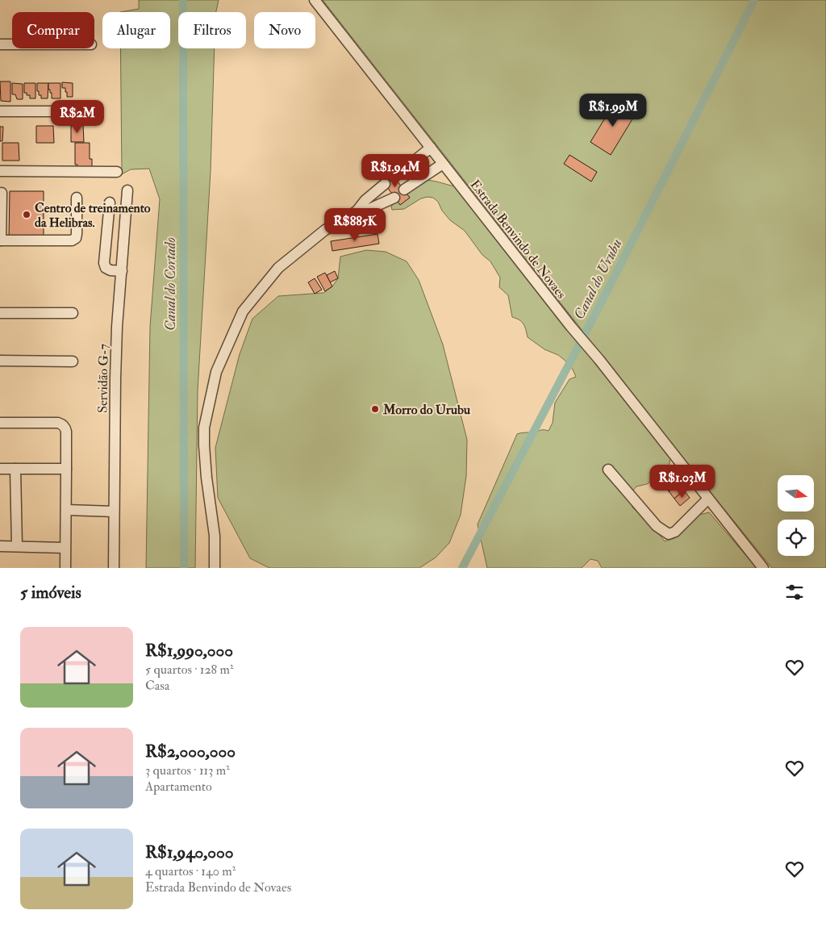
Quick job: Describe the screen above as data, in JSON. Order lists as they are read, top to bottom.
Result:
{
  "streets": {
    "street": ["Estrada Benvindo de Novaes", "Servidão G-7"]
  },
  "water": ["Canal do Urubu", "Canal do Cortado"],
  "places": ["Centro de treinamento da Helibras.", "Morro do Urubu"],
  "north": "right",
  "page": {
    "chip": [
      "Comprar",
      "Alugar",
      "Filtros",
      "Novo"
    ],
    "price": [
      "R$1.99M",
      "R$2M",
      "R$1.94M",
      "R$885K",
      "R$1.03M"
    ],
    "heading": "5 imóveis",
    "list": [
      {
        "name": "R$1,990,000",
        "note": "5 quartos · 128 m² · Casa"
      },
      {
        "name": "R$2,000,000",
        "note": "3 quartos · 113 m² · Apartamento"
      },
      {
        "name": "R$1,940,000",
        "note": "4 quartos · 140 m² · Estrada Benvindo de Novaes"
      }
    ]
  }
}
